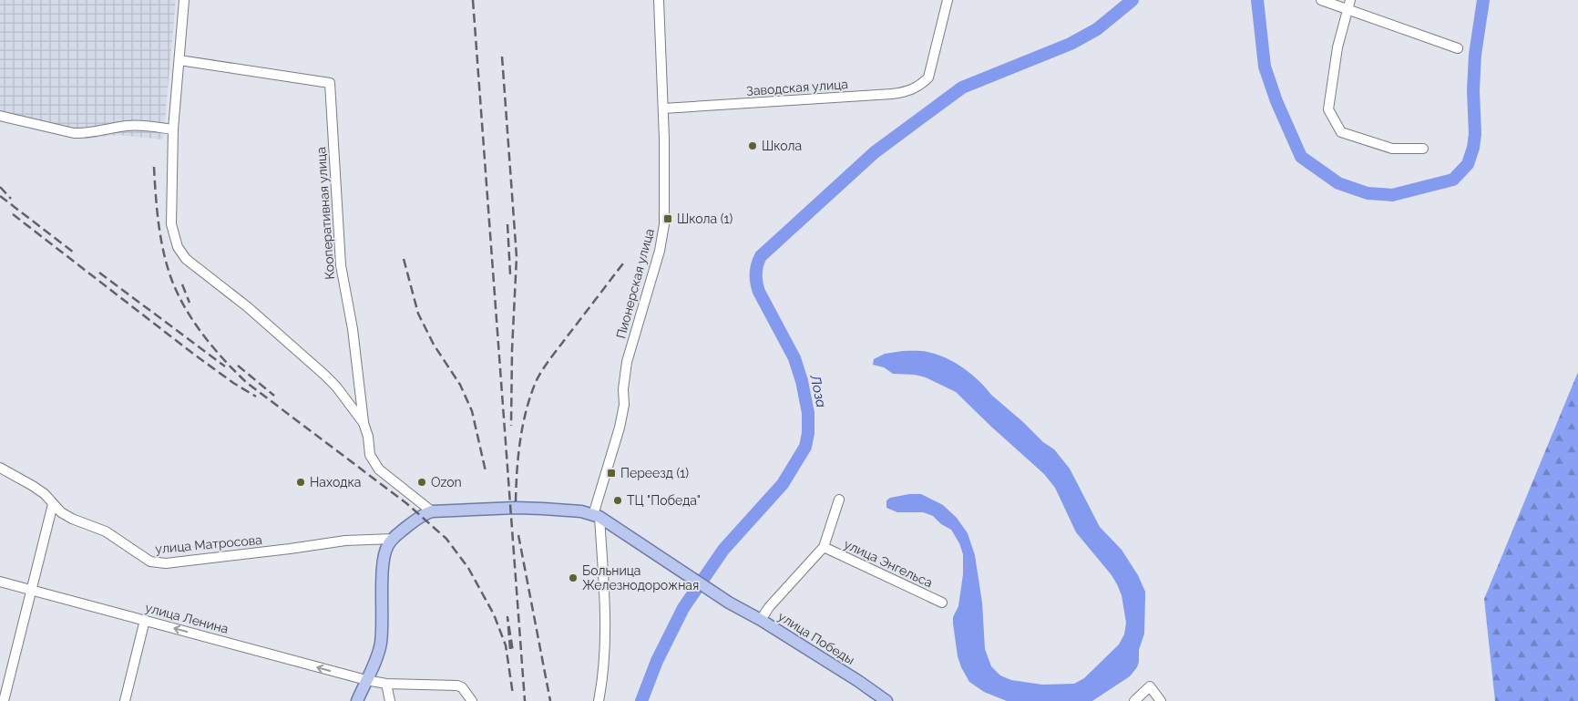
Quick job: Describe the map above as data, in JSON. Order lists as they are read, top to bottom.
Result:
{
  "streets": {
    "main road": ["улица Победы"],
    "street": [
      "Заводская улица",
      "Кооперативная улица",
      "Пионерская улица",
      "улица Матросова",
      "улица Энгельса",
      "улица Ленина"
    ]
  },
  "crossings": [
    ["Заводская улица", "Пионерская улица"],
    ["Пионерская улица", "улица Победы"]
  ],
  "one_way": ["улица Ленина"],
  "water": ["Лоза"],
  "places": {
    "other": [
      "Школа",
      "Находка",
      "Ozon",
      "ТЦ \"Победа\"",
      "Больница Железнодорожная"
    ],
    "transit": ["Школа (1)", "Переезд (1)"]
  }
}
